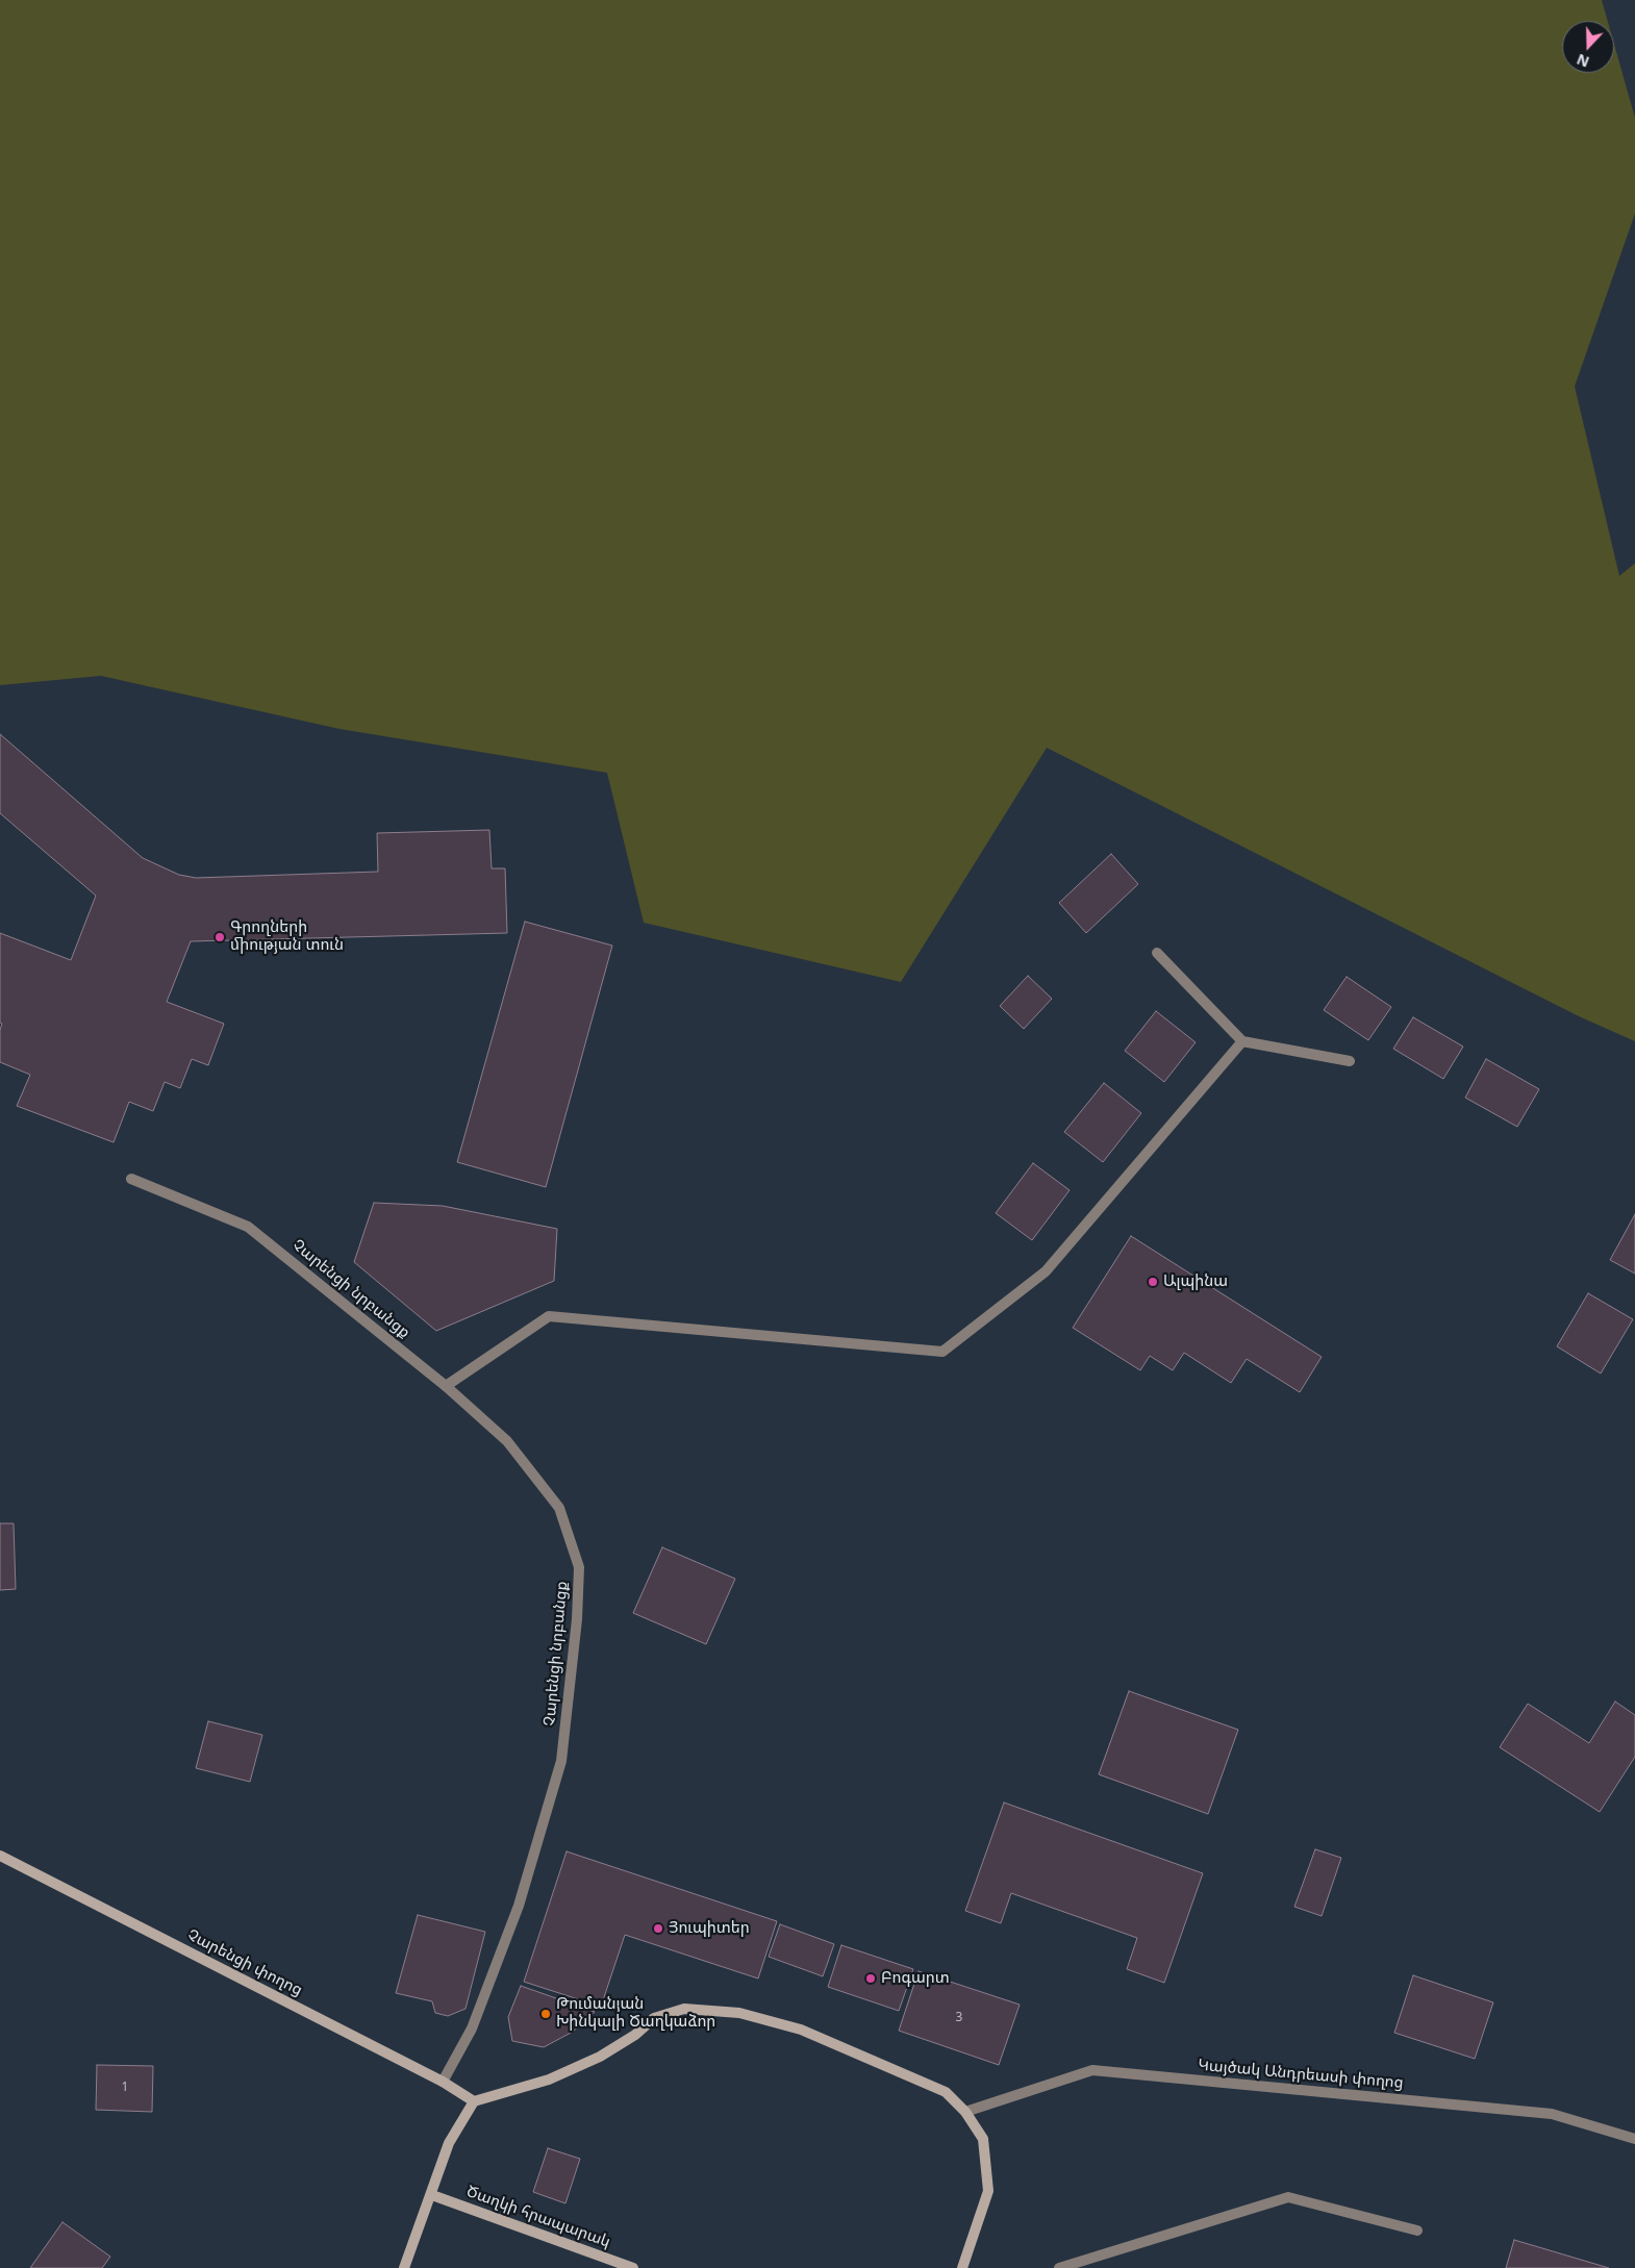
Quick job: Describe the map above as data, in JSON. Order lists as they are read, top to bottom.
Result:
{
  "streets": {
    "main road": ["Չարենցի փողոց", "Ծաղկի հրապարակ"],
    "street": ["Չարենցի նրբանցք", "Կայծակ Անդրեասի փողոց"]
  },
  "crossings": [
    ["Չարենցի նրբանցք", "Չարենցի փողոց"]
  ],
  "places": [
    "Գրողների միության տուն",
    "Ալպինա",
    "Յուպիտեր",
    "Բոգարտ",
    "Թումանյան Խինկալի Ծաղկաձոր"
  ],
  "house_numbers": ["3", "1"],
  "north": "bottom"
}
